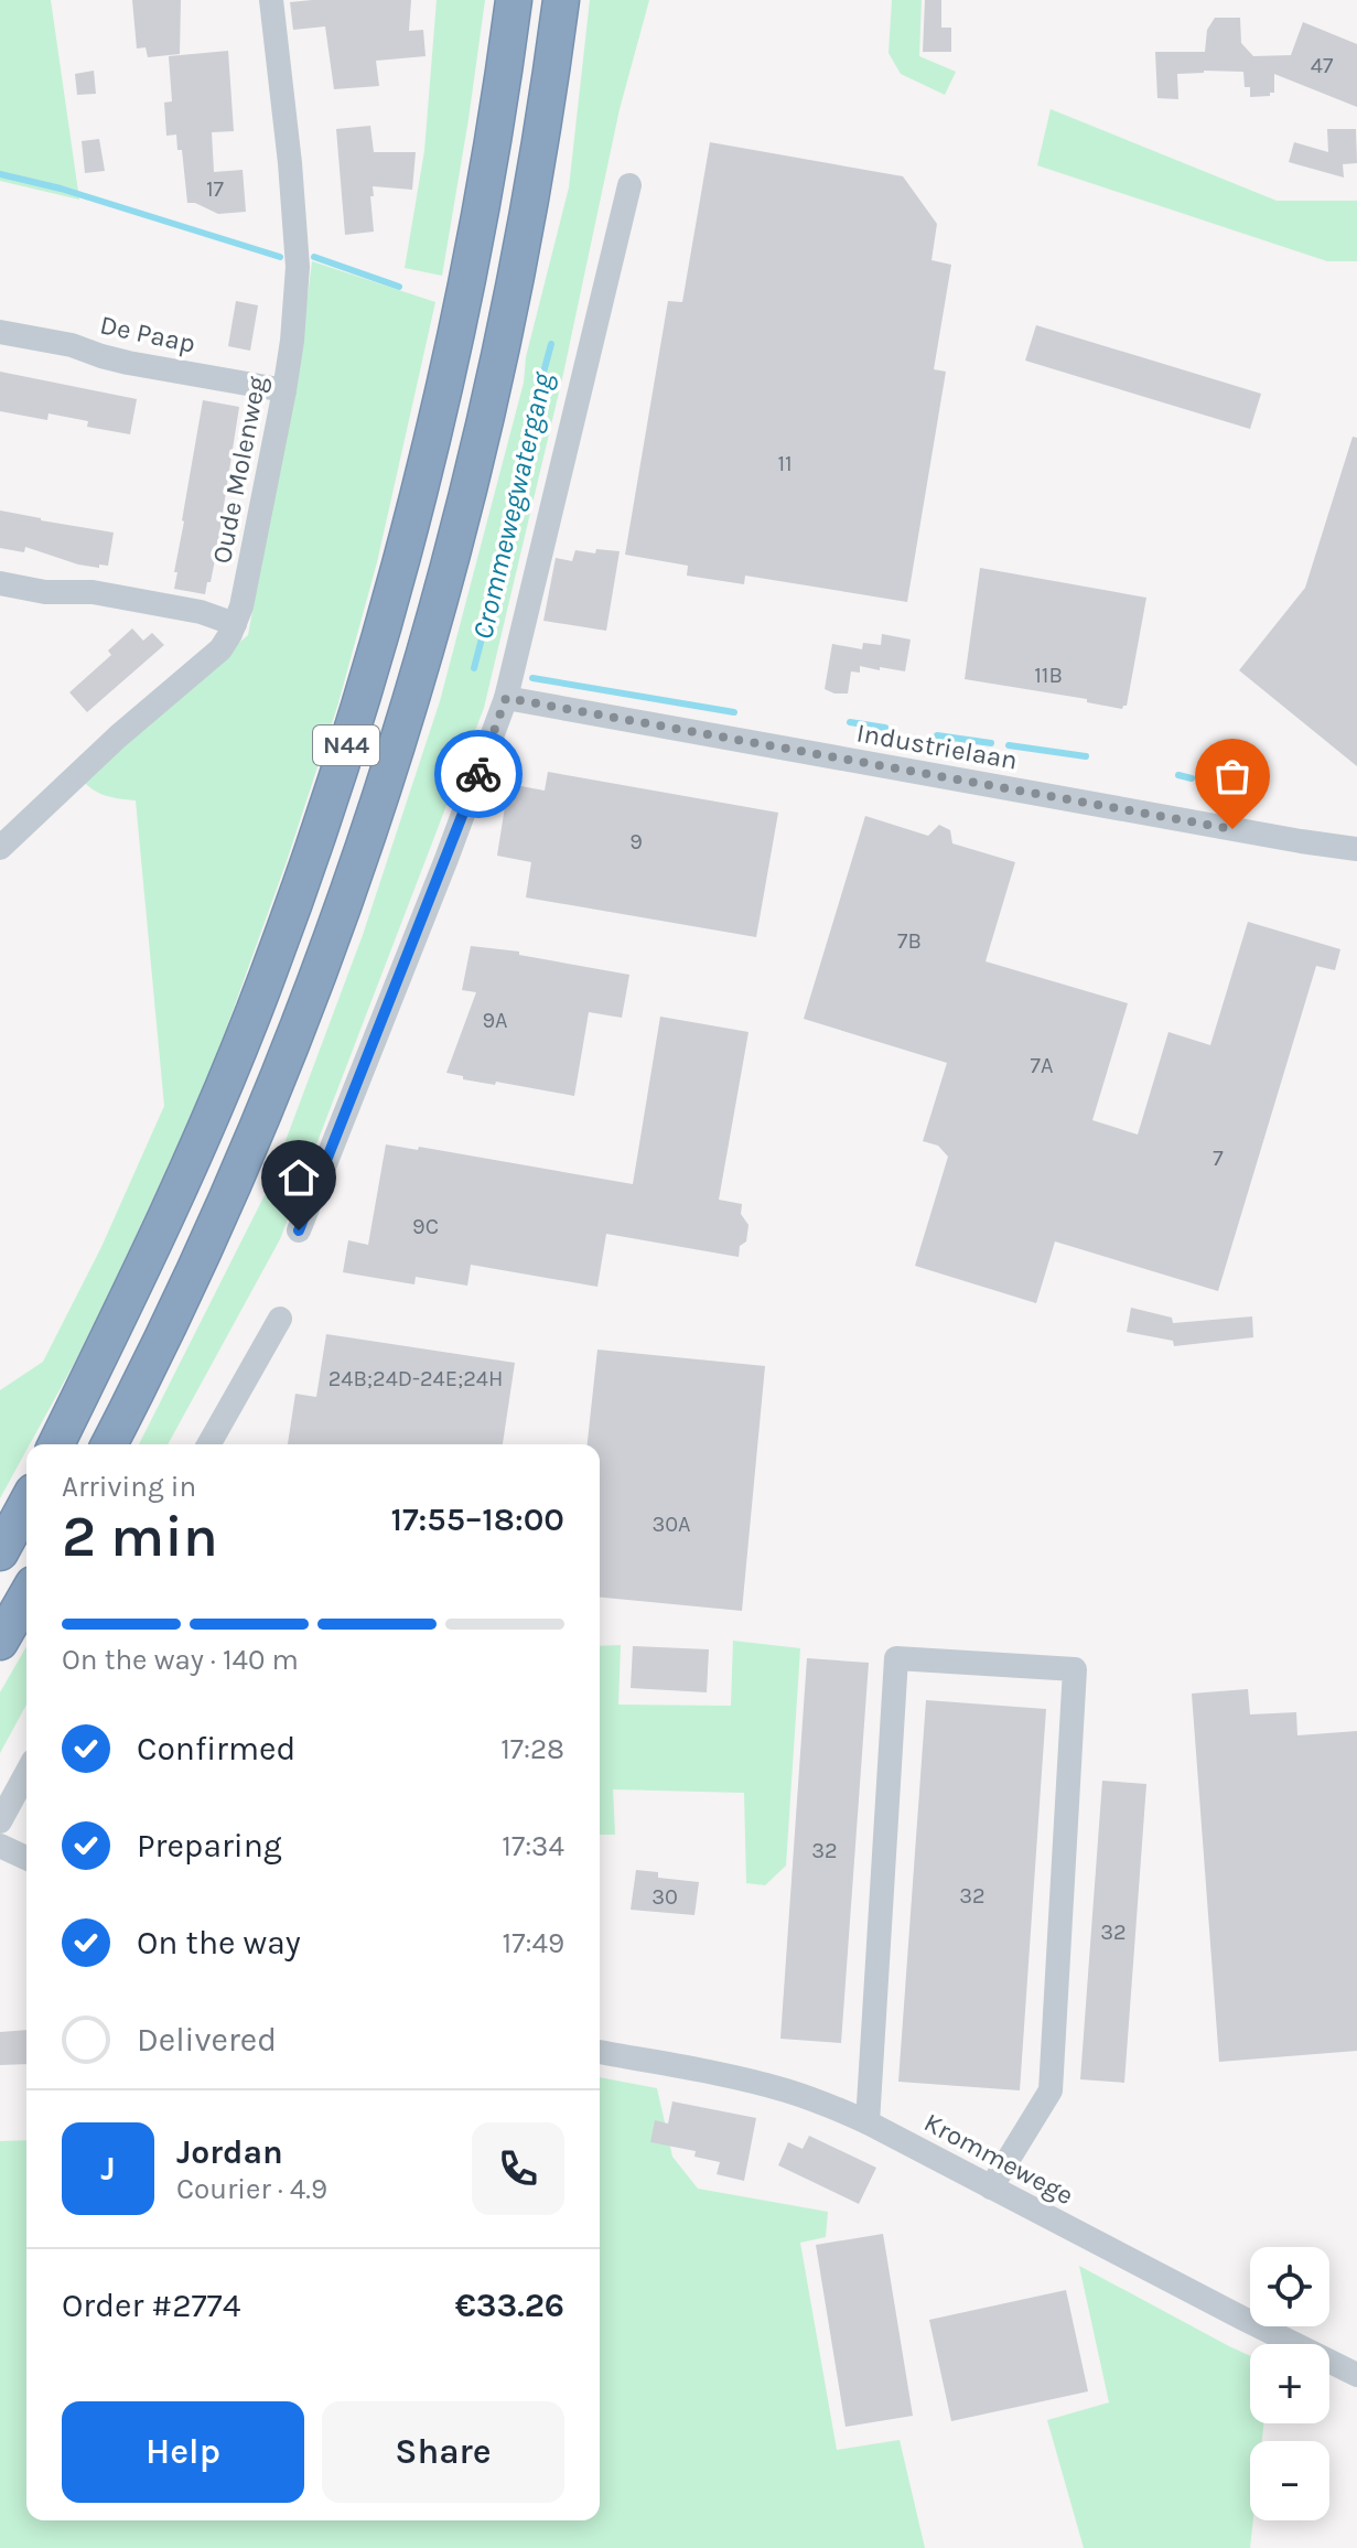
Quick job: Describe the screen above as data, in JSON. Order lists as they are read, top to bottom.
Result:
{
  "streets": {
    "highway": ["N44"],
    "street": [
      "De Paap",
      "Oude Molenweg",
      "Industrielaan",
      "Krommewege"
    ]
  },
  "crossings": [
    ["De Paap", "Oude Molenweg"]
  ],
  "water": ["Crommewegwatergang"],
  "house_numbers": [
    "47",
    "17",
    "11",
    "11B",
    "9",
    "7B",
    "9A",
    "7A",
    "7",
    "9C",
    "24B;24D-24E;24H",
    "30A",
    "32",
    "32",
    "30",
    "32"
  ],
  "page": {
    "heading": ["2 min", "Arriving in", "17:55–18:00"],
    "panel": [
      "Jordan",
      "Courier · 4.9",
      "Order #2774",
      "€33.26"
    ],
    "bar": "On the way · 140 m",
    "list": [
      ["Confirmed", "17:28"],
      ["Preparing", "17:34"],
      ["On the way", "17:49"],
      "Delivered"
    ],
    "round": "J",
    "map_buttons": ["+", "−"],
    "buttons": ["Help", "Share"]
  }
}
